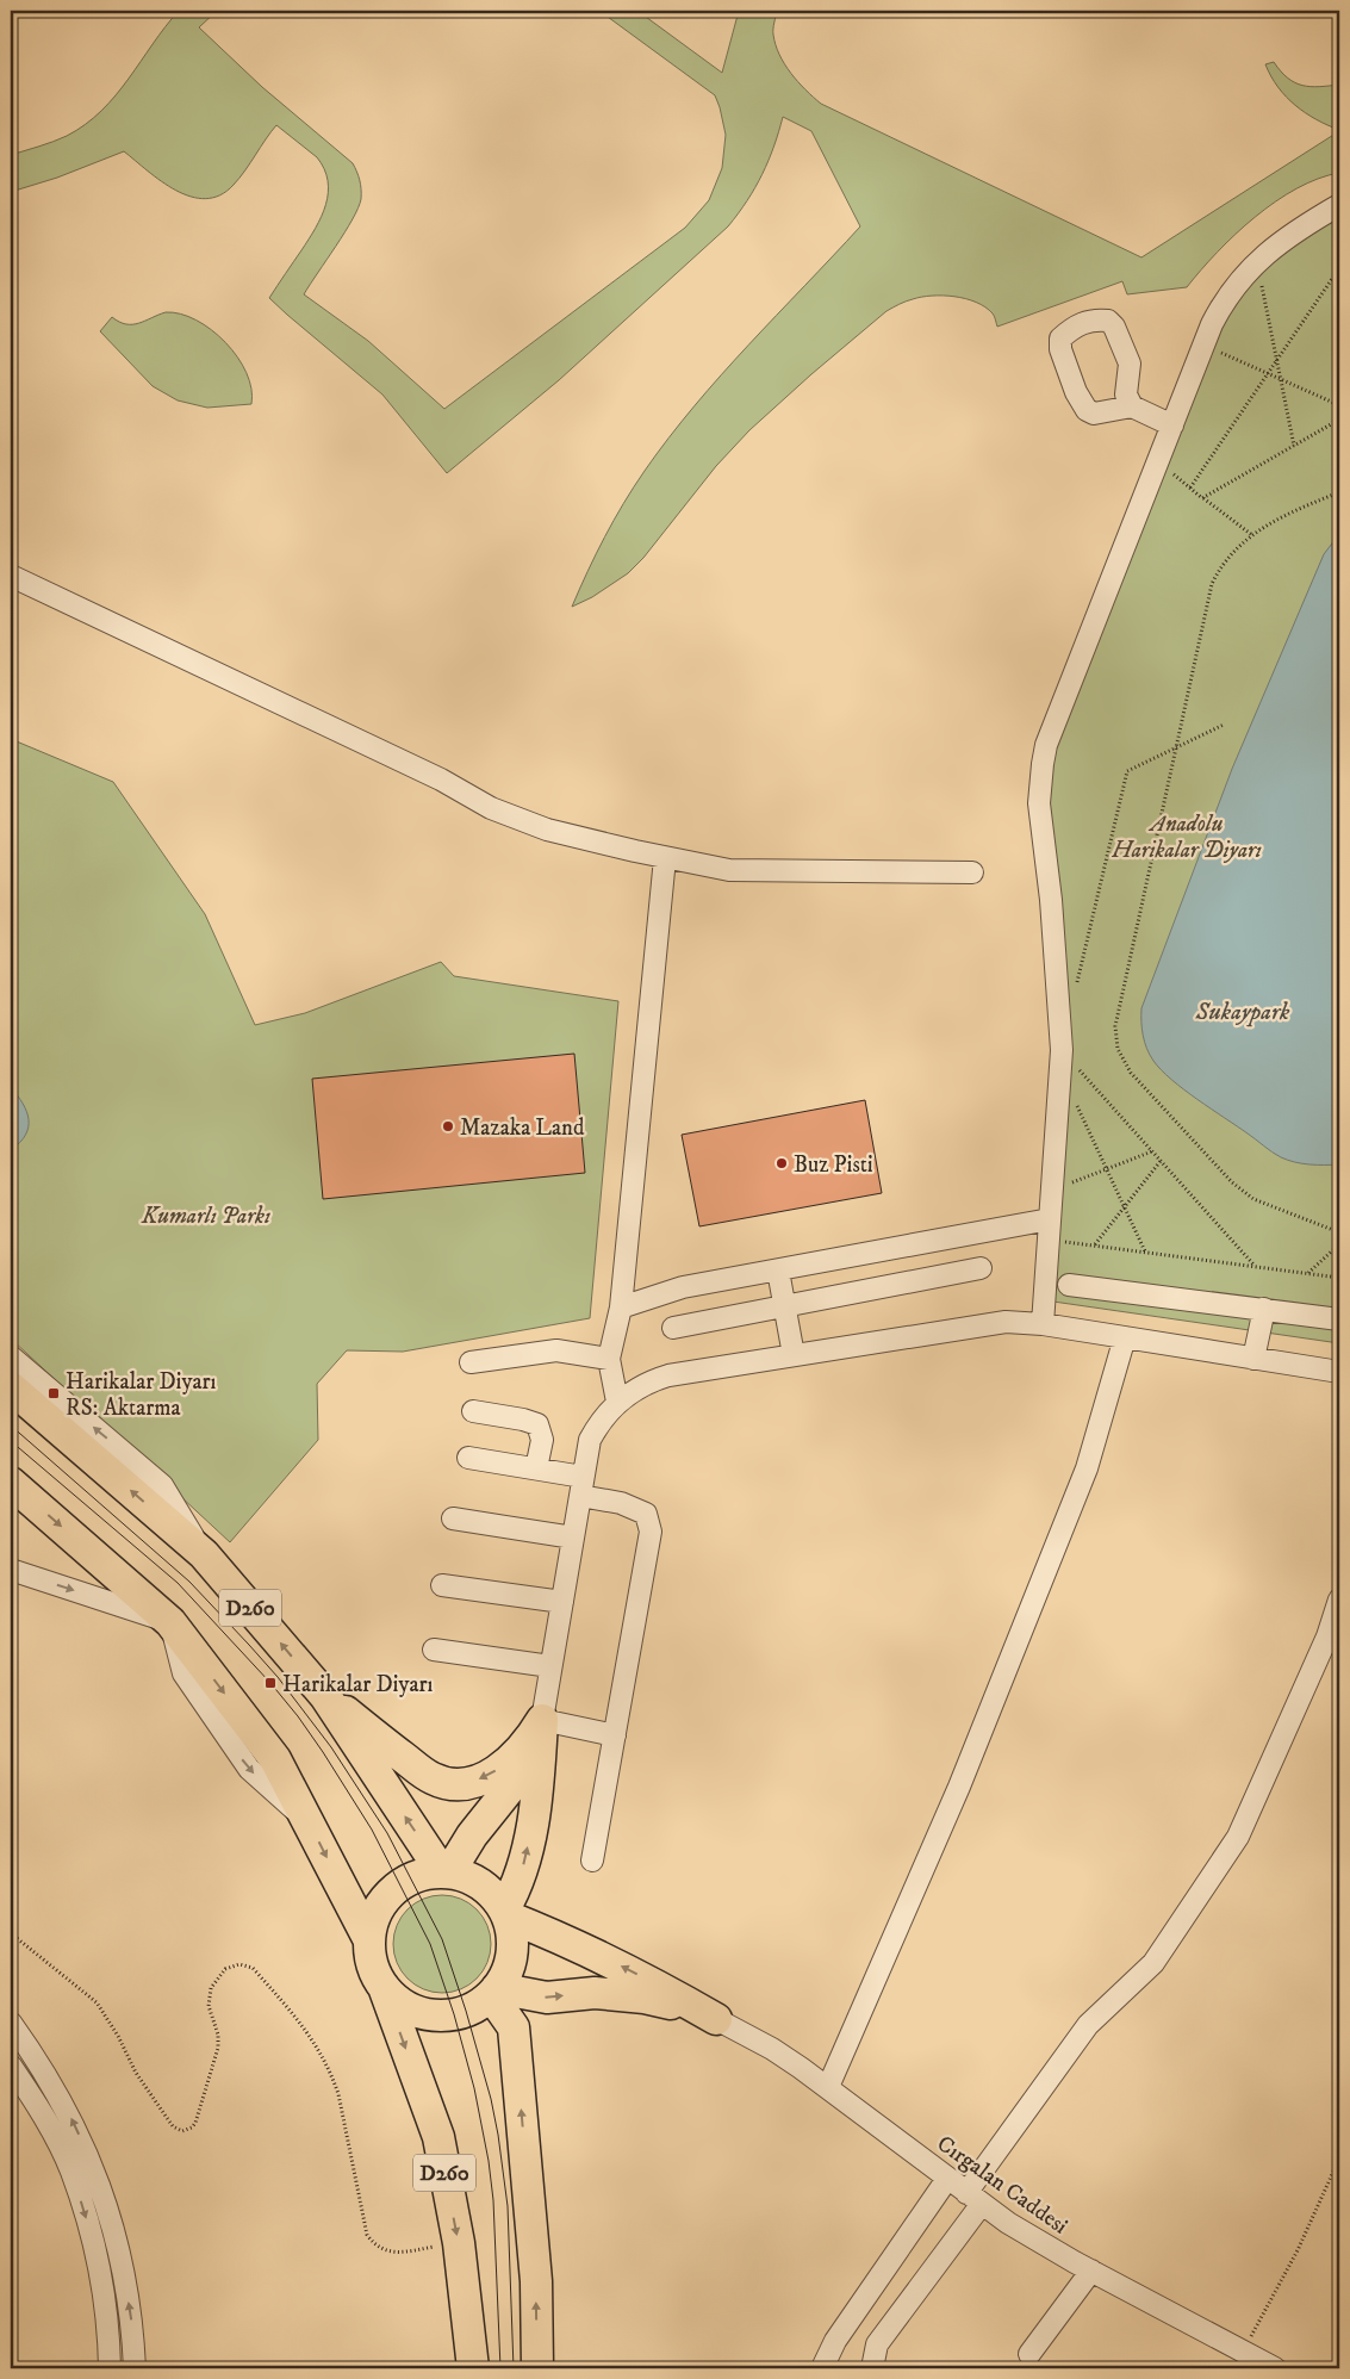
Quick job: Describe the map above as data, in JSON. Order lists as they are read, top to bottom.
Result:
{
  "streets": {
    "highway": ["D260"],
    "street": ["Cırgalan Caddesi"]
  },
  "water": ["Sukaypark"],
  "parks": ["Anadolu Harikalar Diyarı", "Kumarlı Parkı"],
  "places": {
    "other": ["Mazaka Land", "Buz Pisti"],
    "transit": ["Harikalar Diyarı RS: Aktarma", "Harikalar Diyarı"]
  }
}
